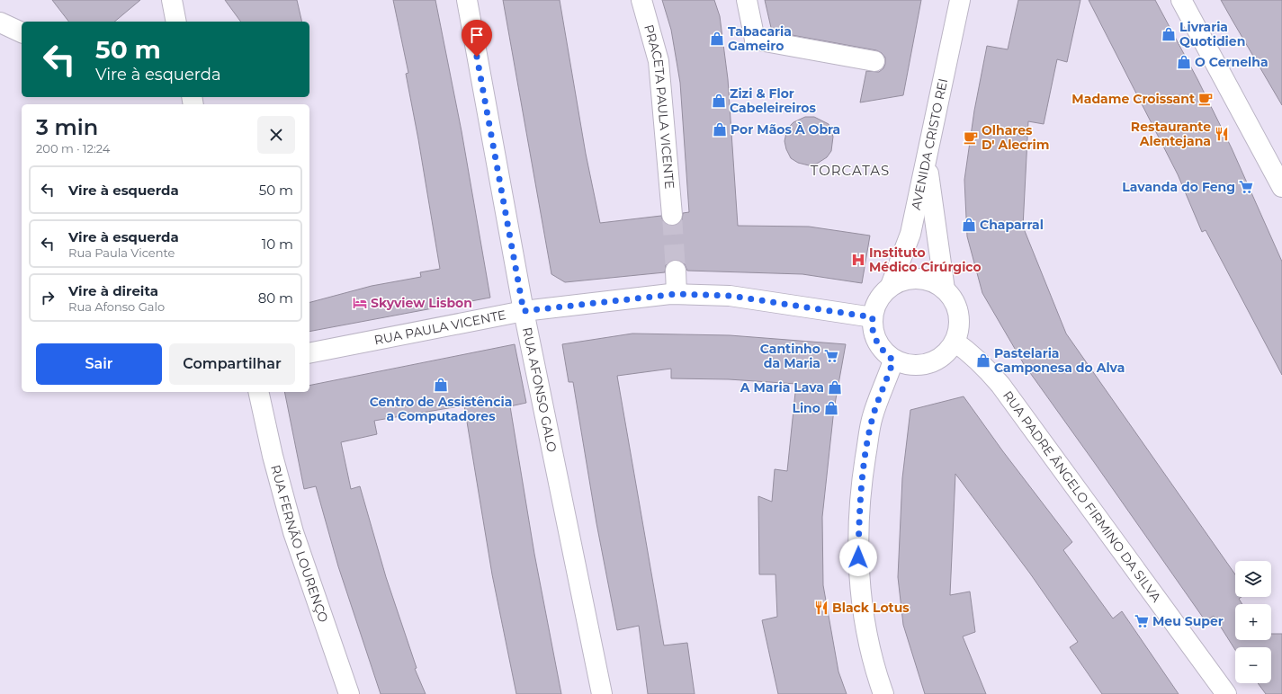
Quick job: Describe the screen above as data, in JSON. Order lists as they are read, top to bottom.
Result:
{
  "streets": {
    "street": [
      "PRACETA PAULA VICENTE",
      "AVENIDA CRISTO REI",
      "RUA PAULA VICENTE",
      "RUA AFONSO GALO",
      "RUA PADRE ÂNGELO FIRMINO DA SILVA",
      "RUA FERNÃO LOURENÇO"
    ]
  },
  "crossings": [
    ["AVENIDA CRISTO REI", "RUA PAULA VICENTE"],
    ["AVENIDA CRISTO REI", "RUA PADRE ÂNGELO FIRMINO DA SILVA"],
    ["RUA PAULA VICENTE", "RUA AFONSO GALO"],
    ["RUA PAULA VICENTE", "RUA PADRE ÂNGELO FIRMINO DA SILVA"]
  ],
  "districts": ["TORCATAS"],
  "places": {
    "shop": [
      "Livraria Quotidien",
      "Tabacaria Gameiro",
      "O Cernelha",
      "Zizi & Flor Cabeleireiros",
      "Por Mãos À Obra",
      "Chaparral",
      "Pastelaria Camponesa do Alva",
      "Centro de Assistência a Computadores",
      "A Maria Lava",
      "Lino"
    ],
    "cafe": ["Madame Croissant", "Olhares D' Alecrim"],
    "restaurant": ["Restaurante Alentejana", "Black Lotus"],
    "supermarket": ["Lavanda do Feng", "Cantinho da Maria", "Meu Super"],
    "hospital": ["Instituto Médico Cirúrgico"],
    "hotel": ["Skyview Lisbon"]
  },
  "page": {
    "turn": ["50 m", "Vire à esquerda"],
    "heading": ["3 min", "200 m · 12:24"],
    "list": [
      {
        "name": "Vire à esquerda",
        "value": "50 m"
      },
      {
        "name": "Vire à esquerda",
        "note": "Rua Paula Vicente",
        "value": "10 m"
      },
      {
        "name": "Vire à direita",
        "note": "Rua Afonso Galo",
        "value": "80 m"
      }
    ],
    "buttons": ["Sair", "Compartilhar"],
    "map_buttons": ["+", "−"]
  }
}
